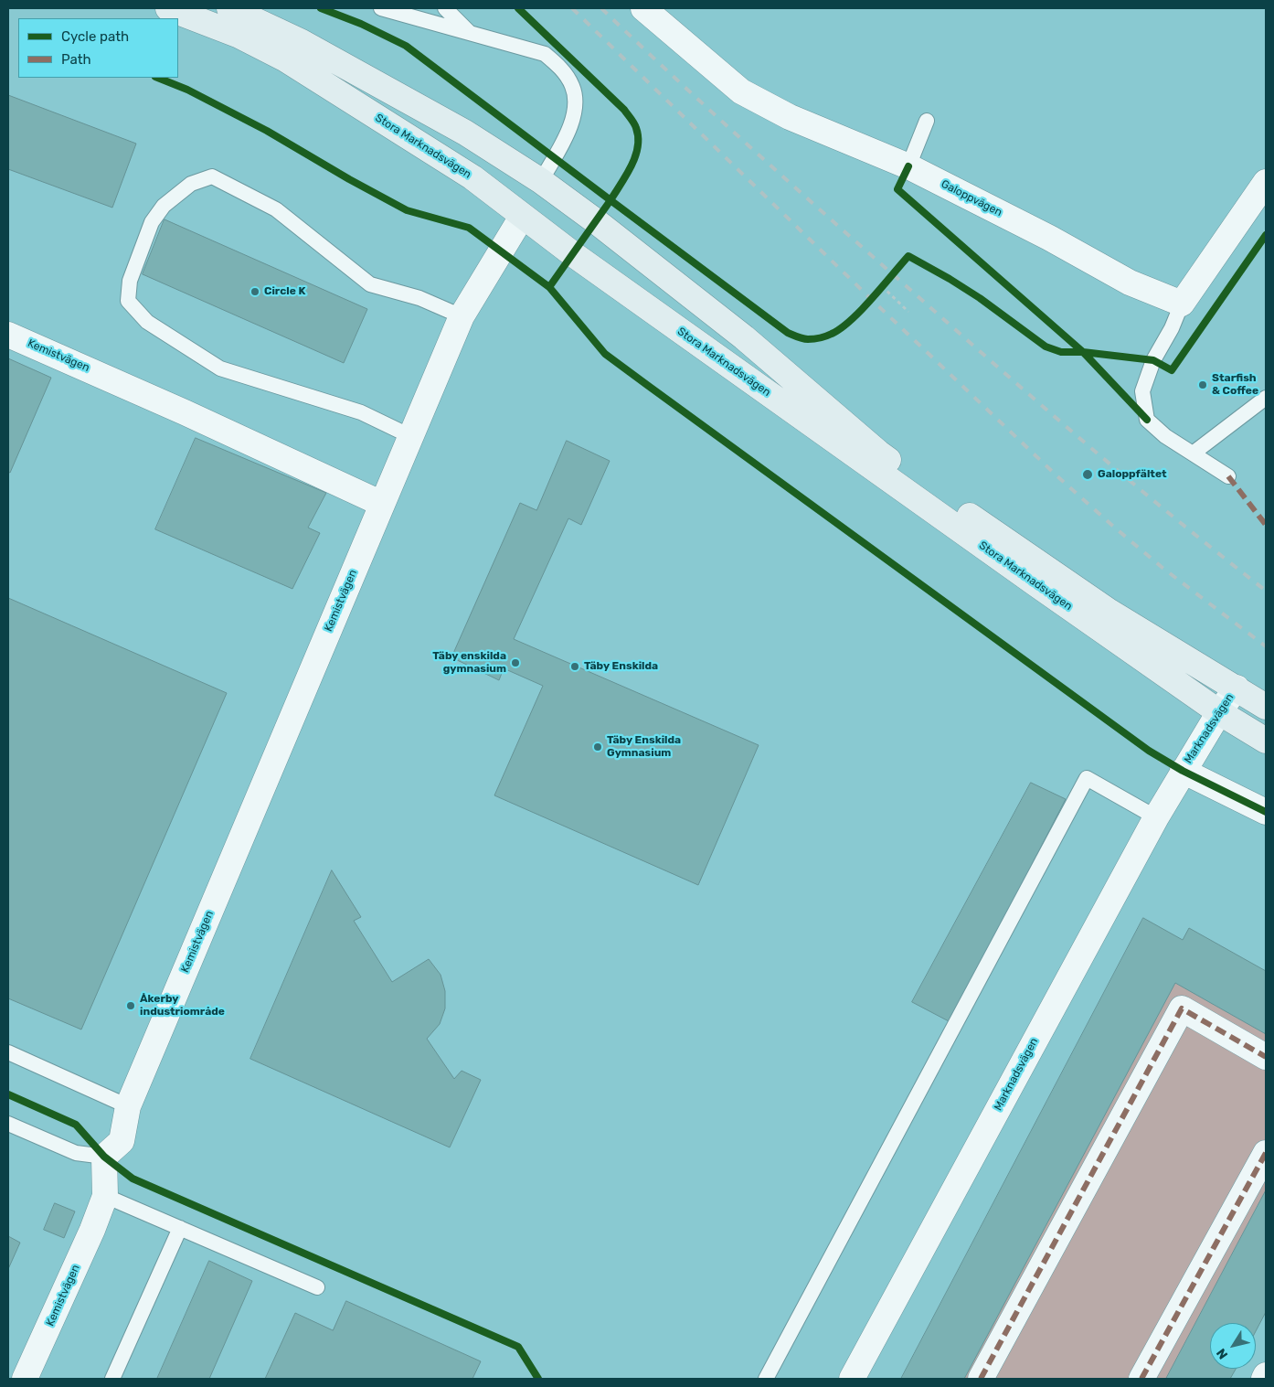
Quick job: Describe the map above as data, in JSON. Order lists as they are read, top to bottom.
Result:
{
  "streets": {
    "street": [
      "Stora Marknadsvägen",
      "Galoppvägen",
      "Kemistvägen",
      "Marknadsvägen"
    ]
  },
  "crossings": [
    ["Stora Marknadsvägen", "Kemistvägen"],
    ["Stora Marknadsvägen", "Marknadsvägen"]
  ],
  "places": [
    "Circle K",
    "Starfish & Coffee",
    "Galoppfältet",
    "Täby enskilda gymnasium",
    "Täby Enskilda",
    "Täby Enskilda Gymnasium",
    "Åkerby industriområde"
  ],
  "legend": ["Cycle path", "Path"],
  "north": "bottom left"
}
